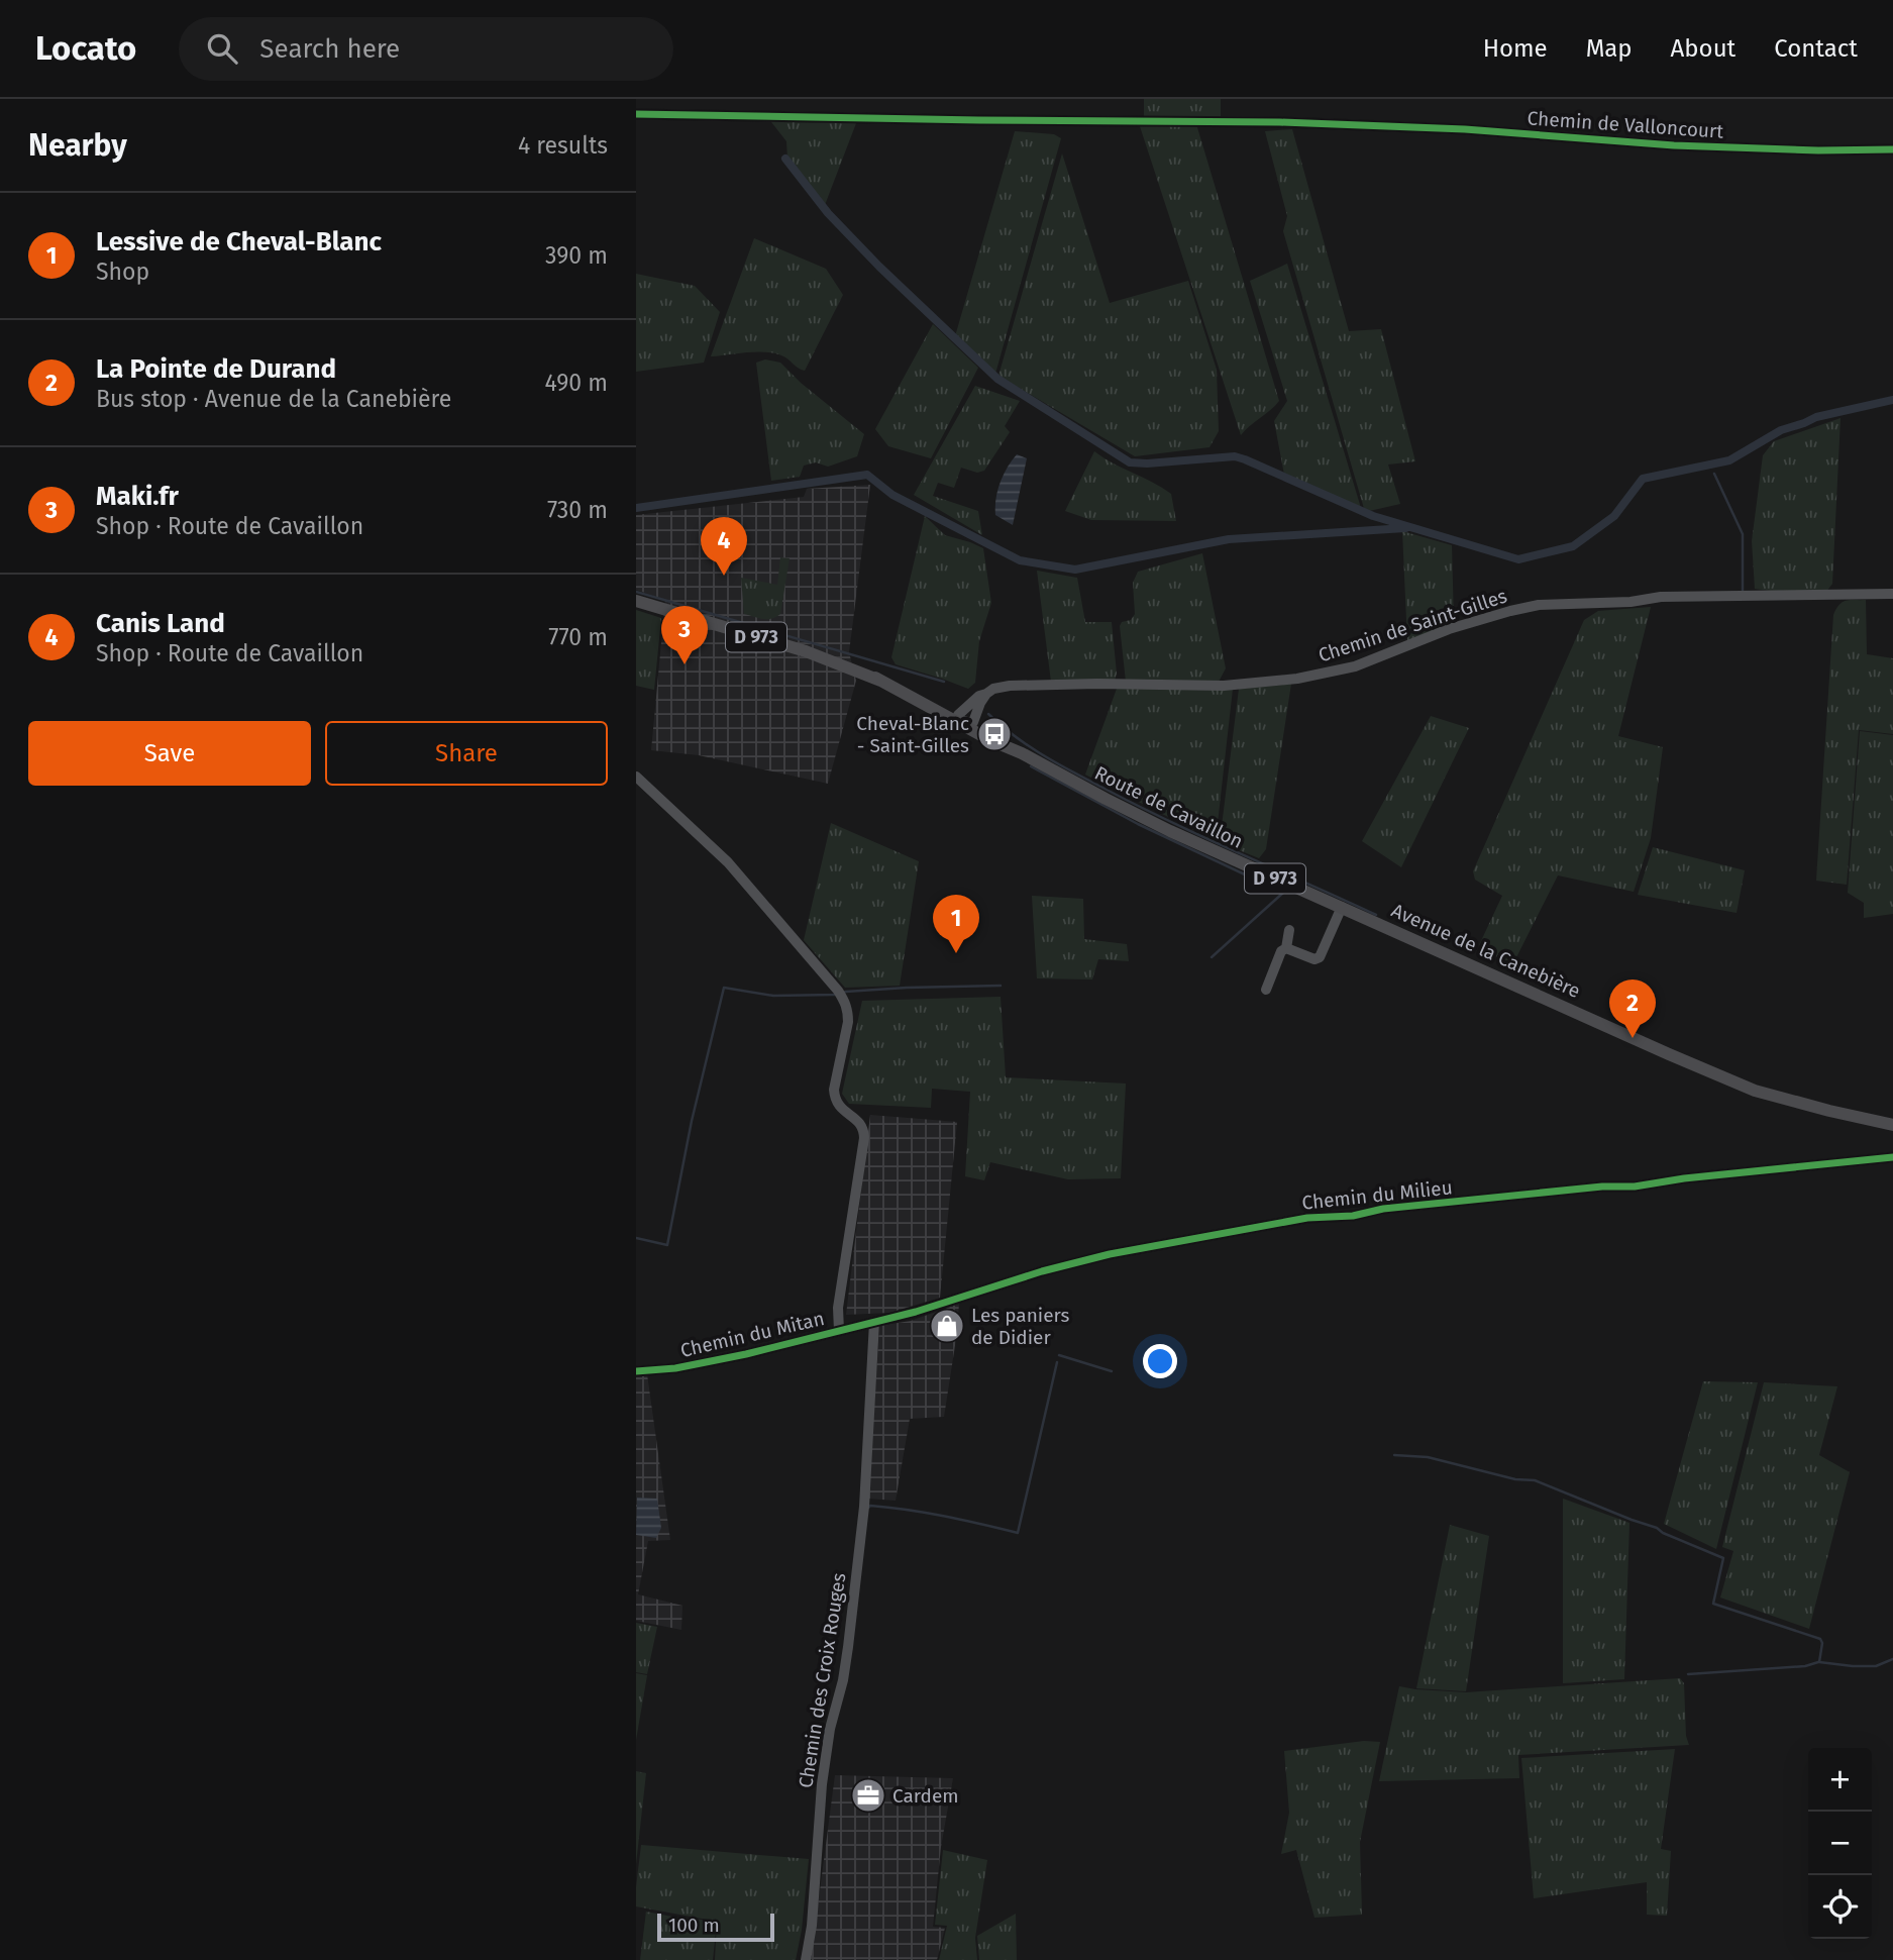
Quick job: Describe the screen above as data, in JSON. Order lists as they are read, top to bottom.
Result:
{
  "streets": {
    "main road": ["D 973", "Route de Cavaillon", "Avenue de la Canebière"],
    "street": [
      "Chemin de Valloncourt",
      "Chemin de Saint-Gilles",
      "Chemin du Milieu",
      "Chemin du Mitan",
      "Chemin des Croix Rouges"
    ]
  },
  "crossings": [
    ["Route de Cavaillon", "Avenue de la Canebière"],
    ["Chemin du Milieu", "Chemin du Mitan"],
    ["Chemin du Milieu", "Chemin des Croix Rouges"],
    ["Chemin du Mitan", "Chemin des Croix Rouges"]
  ],
  "places": {
    "bus stop": ["Cheval-Blanc - Saint-Gilles"],
    "shop": ["Les paniers de Didier"],
    "office": ["Cardem"]
  },
  "scale_bar": "100 m",
  "page": {
    "header": "Locato",
    "search": "Search here",
    "nav": [
      "Home",
      "Map",
      "About",
      "Contact"
    ],
    "heading": ["Nearby", "4 results"],
    "list": [
      {
        "mark": "1",
        "name": "Lessive de Cheval-Blanc",
        "note": "Shop",
        "value": "390 m"
      },
      {
        "mark": "2",
        "name": "La Pointe de Durand",
        "note": "Bus stop · Avenue de la Canebière",
        "value": "490 m"
      },
      {
        "mark": "3",
        "name": "Maki.fr",
        "note": "Shop · Route de Cavaillon",
        "value": "730 m"
      },
      {
        "mark": "4",
        "name": "Canis Land",
        "note": "Shop · Route de Cavaillon",
        "value": "770 m"
      }
    ],
    "pins": [
      "4",
      "3",
      "1",
      "2"
    ],
    "buttons": ["Save", "Share"],
    "map_buttons": ["+", "−"],
    "scale": "100 m"
  }
}
